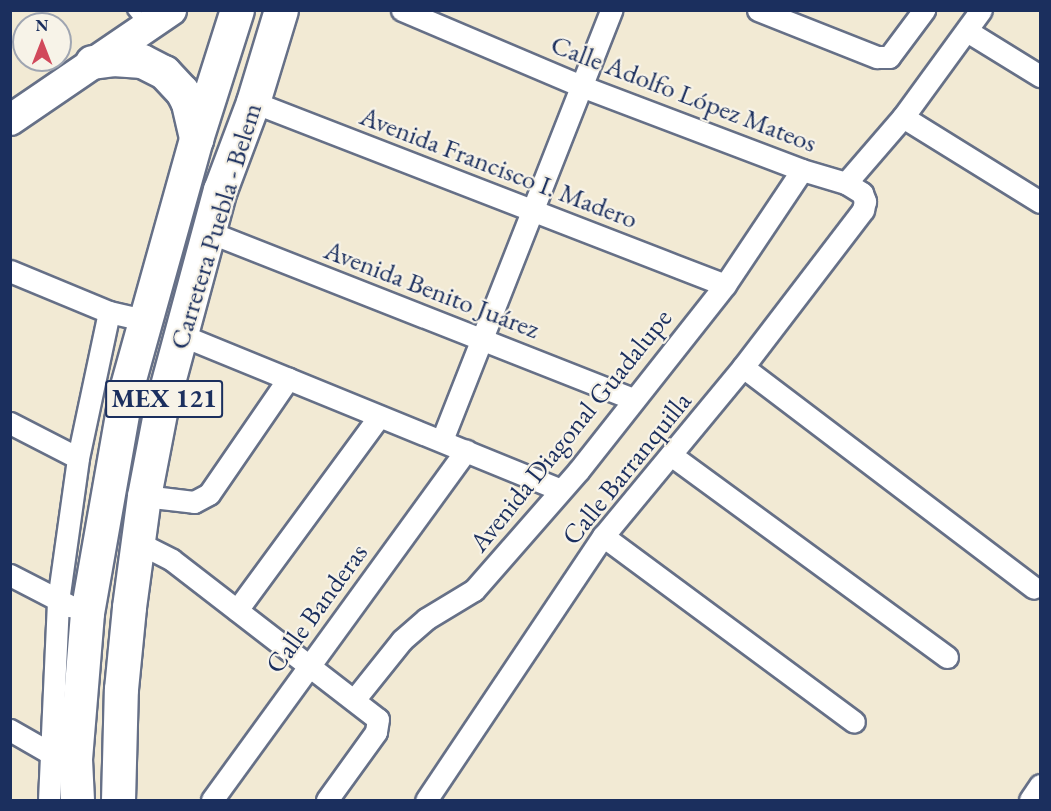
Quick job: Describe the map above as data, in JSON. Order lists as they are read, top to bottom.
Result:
{
  "streets": {
    "main road": ["Carretera Puebla - Belem", "MEX 121"],
    "street": [
      "Calle Adolfo López Mateos",
      "Avenida Francisco I. Madero",
      "Avenida Benito Juárez",
      "Avenida Diagonal Guadalupe",
      "Calle Barranquilla",
      "Calle Banderas"
    ]
  },
  "crossings": [
    ["Calle Adolfo López Mateos", "Avenida Diagonal Guadalupe"],
    ["Calle Adolfo López Mateos", "Calle Barranquilla"],
    ["Avenida Francisco I. Madero", "Carretera Puebla - Belem"],
    ["Avenida Francisco I. Madero", "Avenida Diagonal Guadalupe"],
    ["Carretera Puebla - Belem", "Avenida Benito Juárez"],
    ["Avenida Benito Juárez", "Avenida Diagonal Guadalupe"]
  ],
  "north": "top"
}
